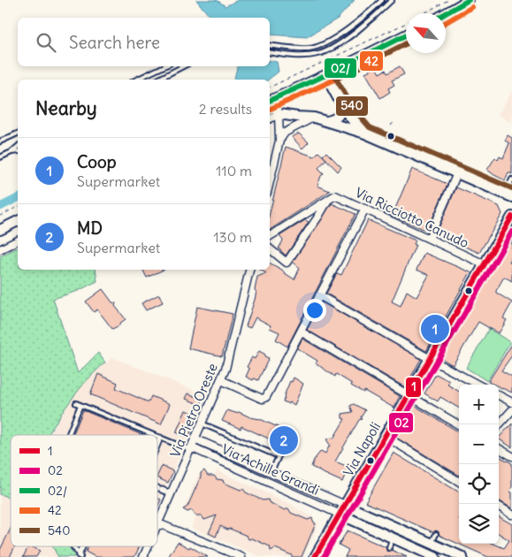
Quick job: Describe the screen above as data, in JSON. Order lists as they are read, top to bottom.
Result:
{
  "streets": {
    "main road": ["Via Napoli"],
    "street": ["Via Ricciotto Canudo", "Via Pietro Oreste", "Via Achille Grandi"]
  },
  "crossings": [
    ["Via Ricciotto Canudo", "Via Napoli"],
    ["Via Pietro Oreste", "Via Achille Grandi"],
    ["Via Napoli", "Via Achille Grandi"]
  ],
  "lines": [
    "transit line 02/",
    "transit line 42",
    "transit line 540",
    "transit line 1",
    "transit line 02"
  ],
  "legend": [
    "1",
    "02",
    "02/",
    "42",
    "540"
  ],
  "north": "top left",
  "page": {
    "search": "Search here",
    "heading": ["Nearby", "2 results"],
    "list": [
      {
        "mark": "1",
        "name": "Coop",
        "note": "Supermarket",
        "value": "110 m"
      },
      {
        "mark": "2",
        "name": "MD",
        "note": "Supermarket",
        "value": "130 m"
      }
    ],
    "pins": ["1", "2"],
    "map_buttons": ["+", "−"]
  }
}
